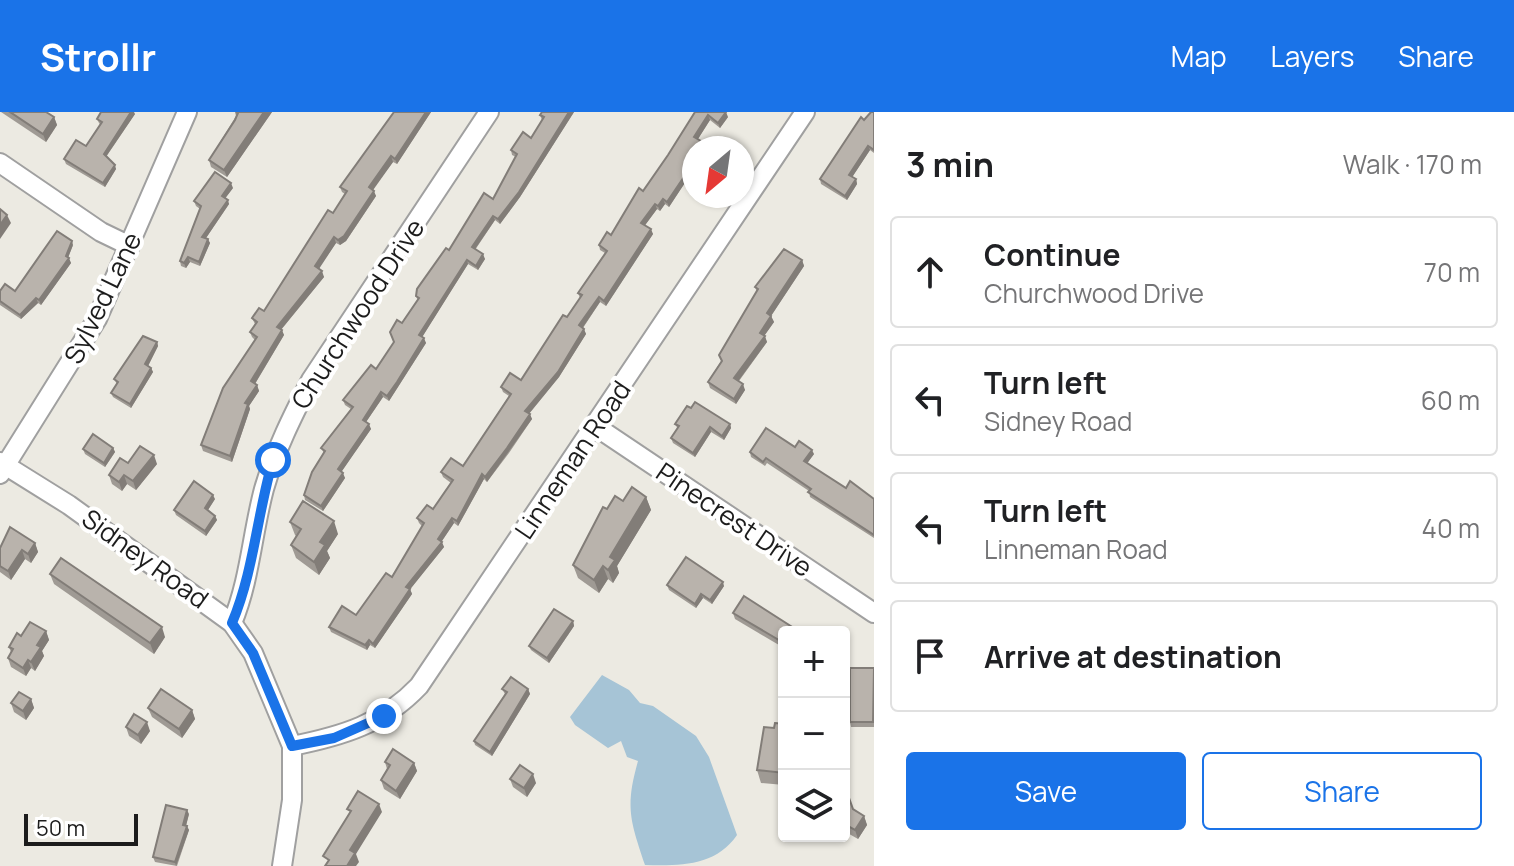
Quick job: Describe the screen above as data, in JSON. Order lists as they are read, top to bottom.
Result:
{
  "streets": {
    "street": [
      "Sylved Lane",
      "Churchwood Drive",
      "Linneman Road",
      "Pinecrest Drive",
      "Sidney Road"
    ]
  },
  "crossings": [
    ["Sylved Lane", "Sidney Road"],
    ["Churchwood Drive", "Sidney Road"],
    ["Linneman Road", "Pinecrest Drive"],
    ["Linneman Road", "Sidney Road"]
  ],
  "scale_bar": "50 m",
  "north": "bottom left",
  "page": {
    "header": "Strollr",
    "nav": ["Map", "Layers", "Share"],
    "heading": ["3 min", "Walk · 170 m"],
    "list": [
      ["Continue", "Churchwood Drive", "70 m"],
      ["Turn left", "Sidney Road", "60 m"],
      ["Turn left", "Linneman Road", "40 m"],
      "Arrive at destination"
    ],
    "map_buttons": ["+", "−"],
    "buttons": ["Save", "Share"],
    "scale": "50 m"
  }
}
